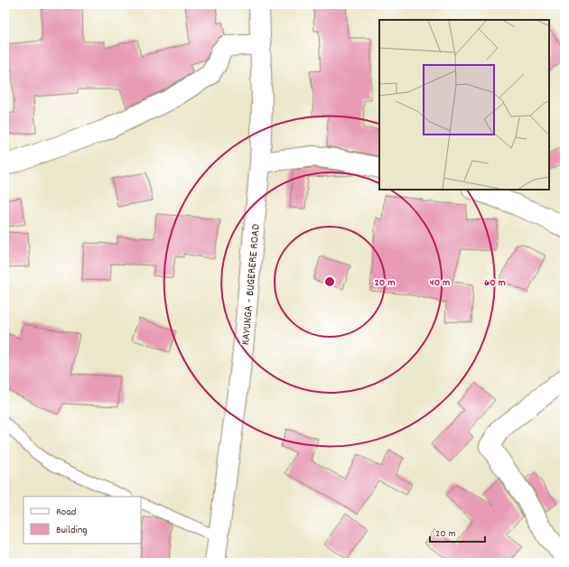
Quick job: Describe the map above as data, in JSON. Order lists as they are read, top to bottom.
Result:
{
  "streets": {
    "street": ["KAYUNGA - BUGERERE ROAD"]
  },
  "legend": ["Road", "Building"],
  "scale_bar": "20 m",
  "rings": ["20 m", "40 m", "60 m"]
}
